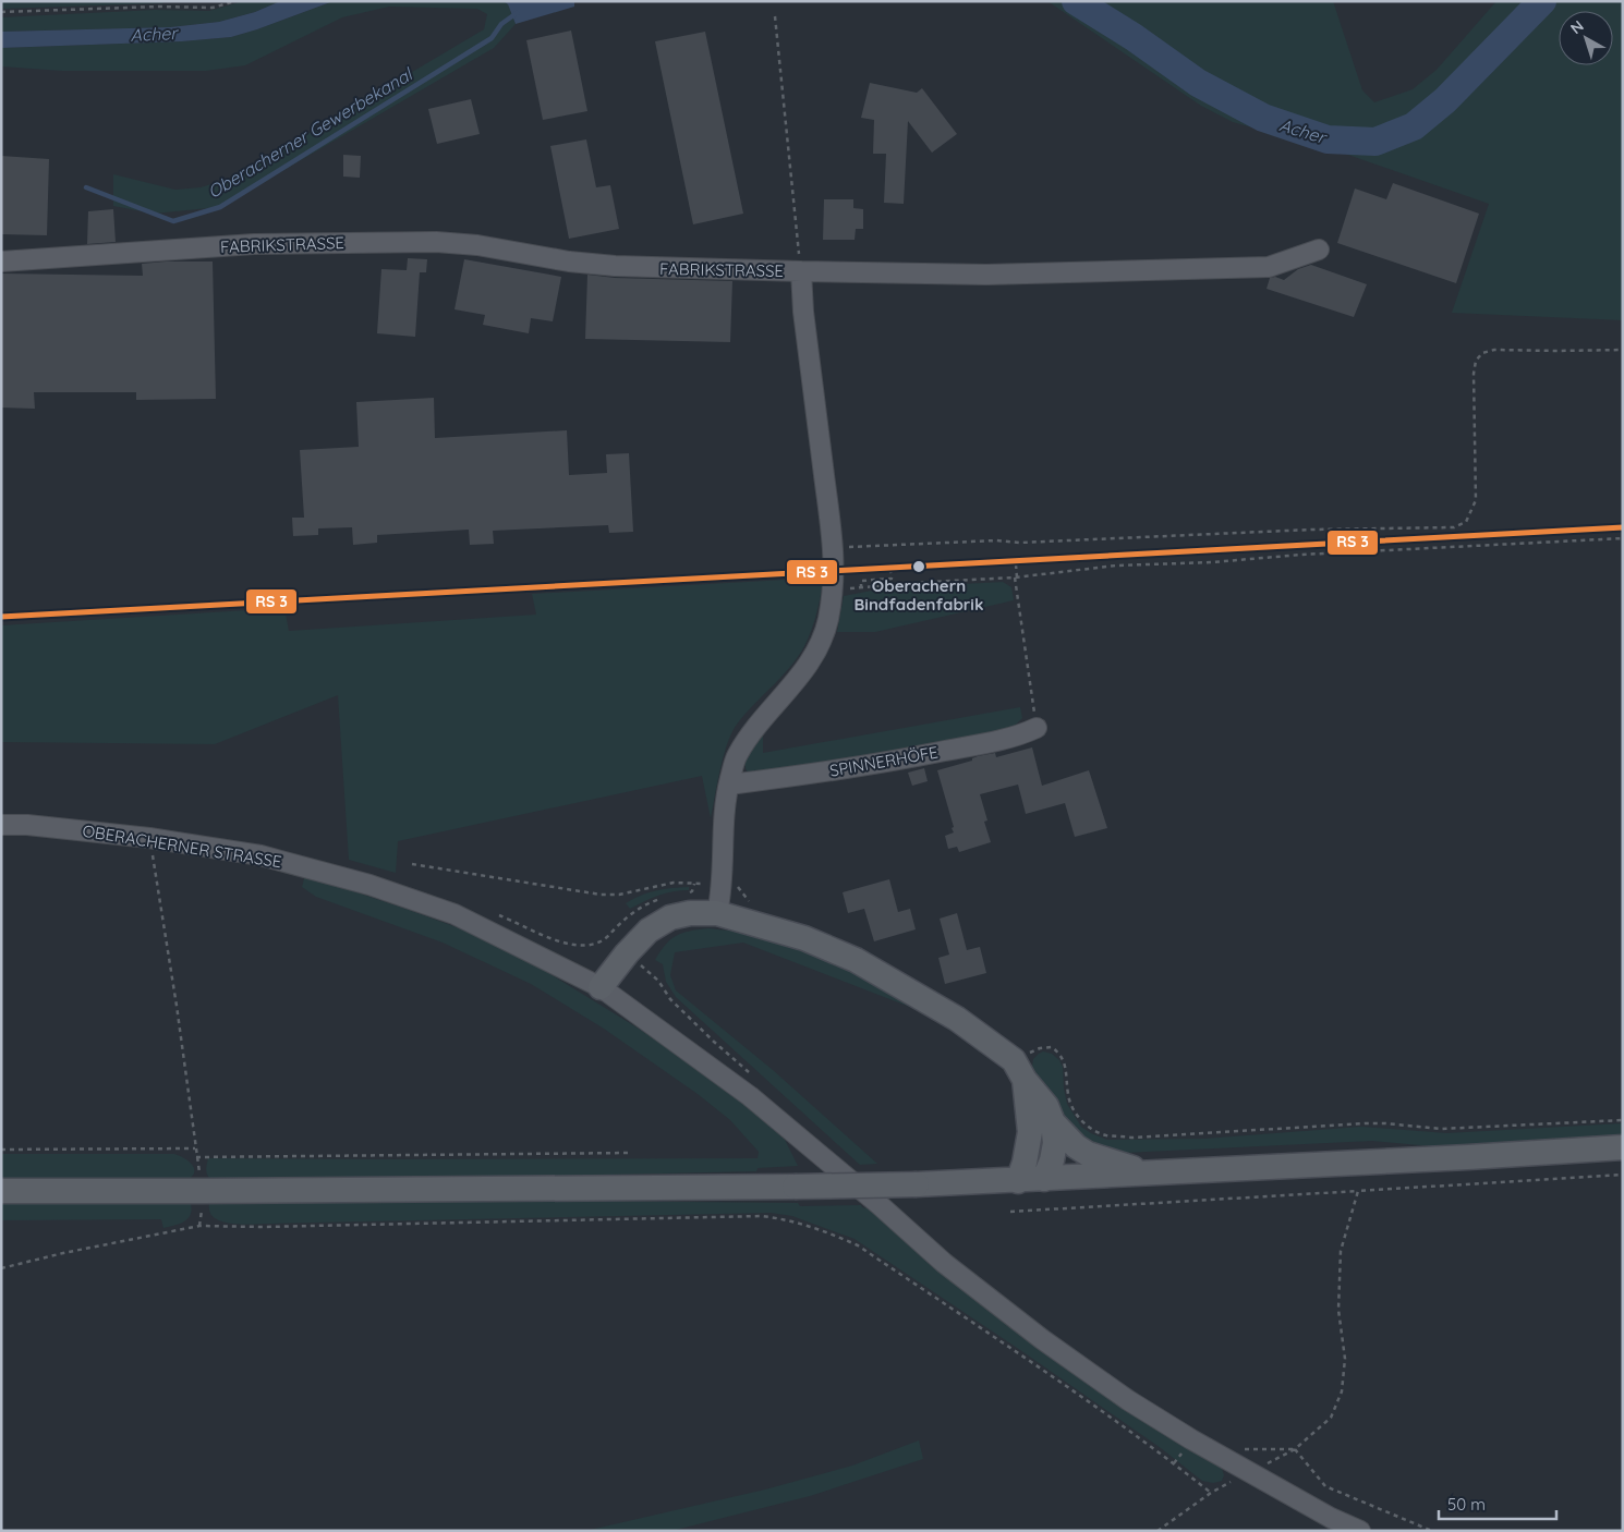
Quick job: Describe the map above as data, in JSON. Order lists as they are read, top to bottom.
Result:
{
  "streets": {
    "street": ["FABRIKSTRASSE", "SPINNERHÖFE", "OBERACHERNER STRASSE"]
  },
  "crossings": [
    ["FABRIKSTRASSE", "SPINNERHÖFE"]
  ],
  "water": ["Acher", "Oberacherner Gewerbekanal"],
  "places": ["Oberachern Bindfadenfabrik"],
  "scale_bar": "50 m",
  "north": "top left"
}
